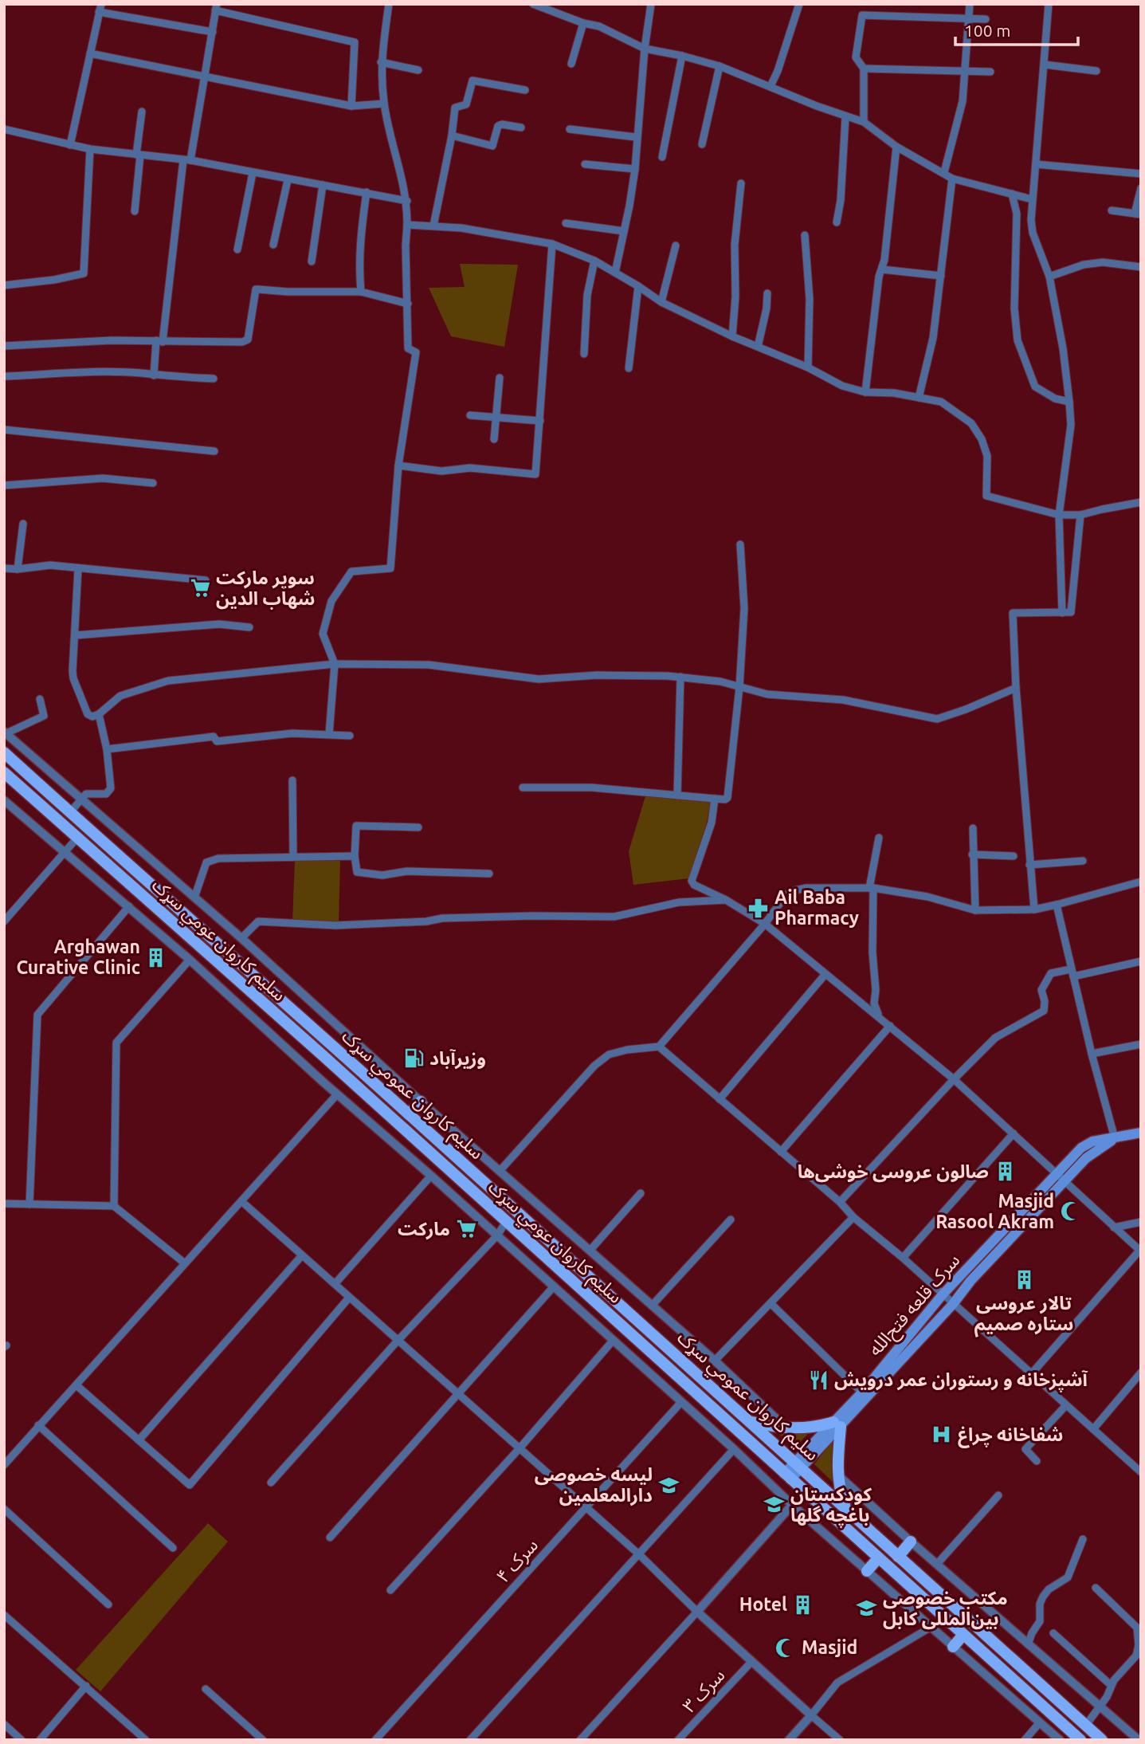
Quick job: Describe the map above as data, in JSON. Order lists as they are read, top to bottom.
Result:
{
  "streets": {
    "main road": ["سلیم کاروان عومي سړک", "سلیم کاروان عمومي سړک", "سرک قلعه فتح‌الله"],
    "street": ["سرک ۴", "سرک ۳"]
  },
  "crossings": [
    ["سلیم کاروان عومي سړک", "سرک قلعه فتح‌الله"],
    ["سلیم کاروان عمومي سړک", "سرک قلعه فتح‌الله"]
  ],
  "places": {
    "supermarket": ["سوپر مارکت شهاب الدین", "مارکت"],
    "pharmacy": ["Ail Baba Pharmacy"],
    "building": [
      "Arghawan Curative Clinic",
      "صالون عروسی خوشی‌ها",
      "تالار عروسی ستاره صمیم",
      "Hotel"
    ],
    "fuel station": ["وزیرآباد"],
    "mosque": ["Masjid Rasool Akram", "Masjid"],
    "restaurant": ["آشپزخانه و رستوران عمر درویش"],
    "hospital": ["شفاخانه چراغ"],
    "school or university": ["لیسه خصوصی دارالمعلمین", "کودکستان باغچه گلها", "مکتب خصوصی بین‌المللی کابل"]
  },
  "scale_bar": "100 m"
}
